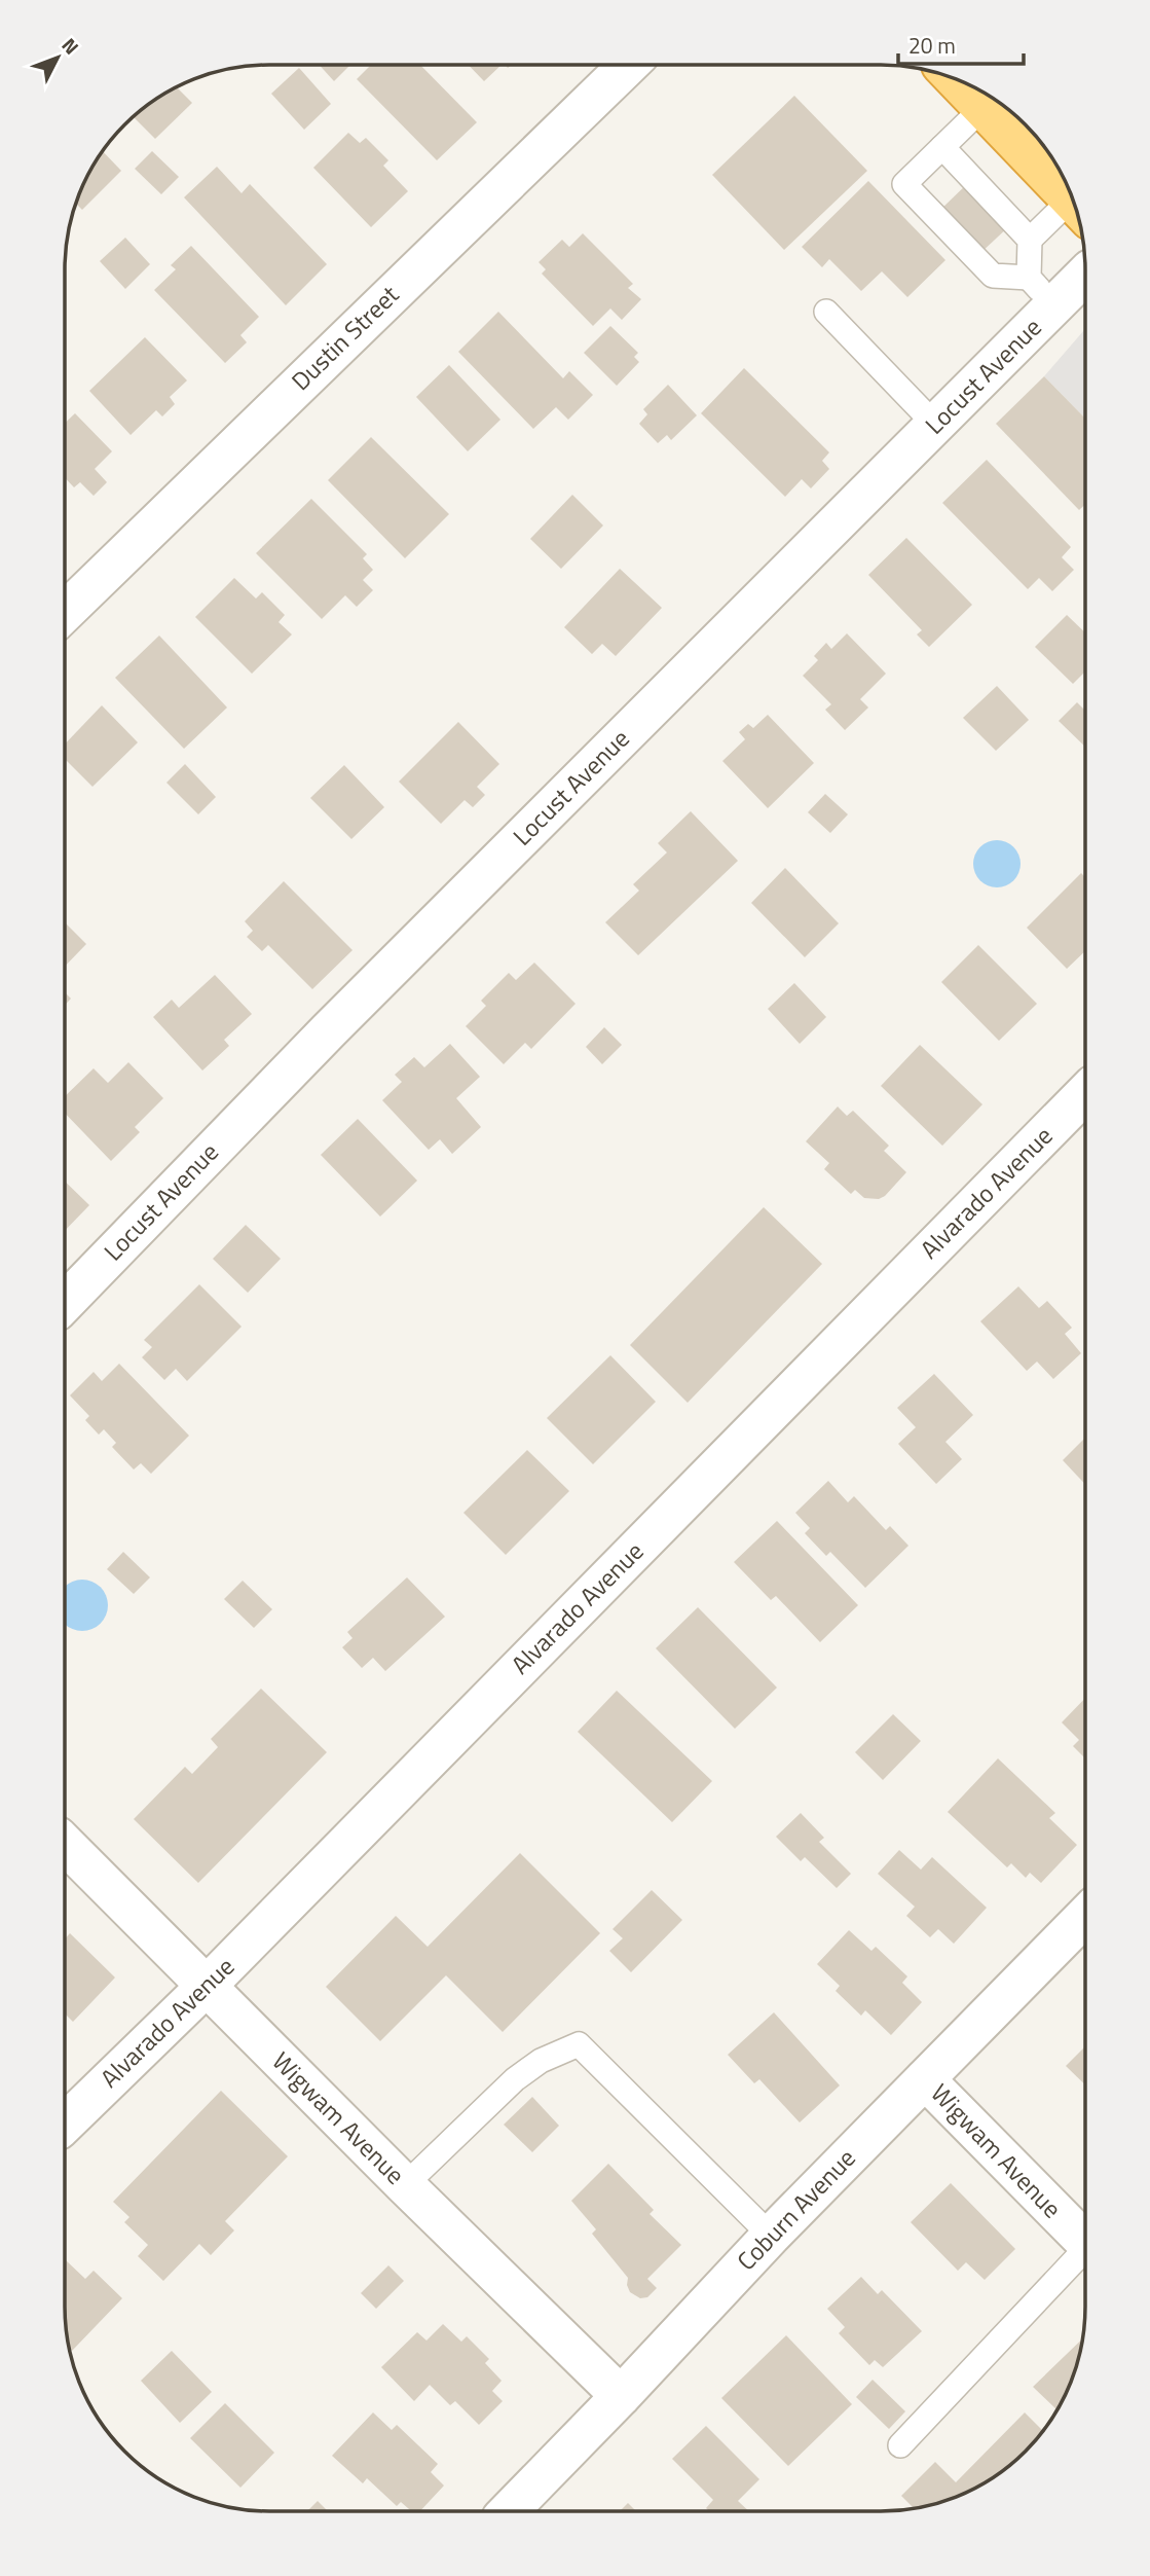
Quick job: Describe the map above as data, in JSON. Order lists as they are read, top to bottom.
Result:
{
  "streets": {
    "street": [
      "Dustin Street",
      "Locust Avenue",
      "Alvarado Avenue",
      "Wigwam Avenue",
      "Coburn Avenue"
    ]
  },
  "crossings": [
    ["Alvarado Avenue", "Wigwam Avenue"],
    ["Wigwam Avenue", "Coburn Avenue"]
  ],
  "scale_bar": "20 m",
  "north": "top right"
}
